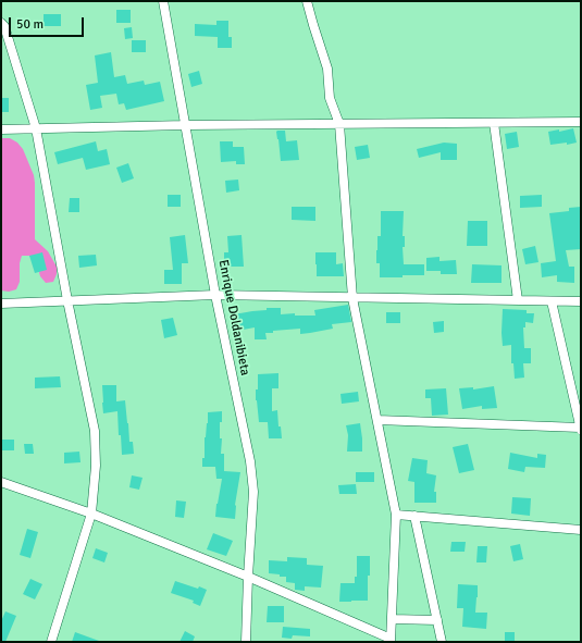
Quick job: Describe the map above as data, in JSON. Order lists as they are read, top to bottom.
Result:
{
  "streets": {
    "street": ["Enrique Doldanibieta"]
  },
  "scale_bar": "50 m"
}
